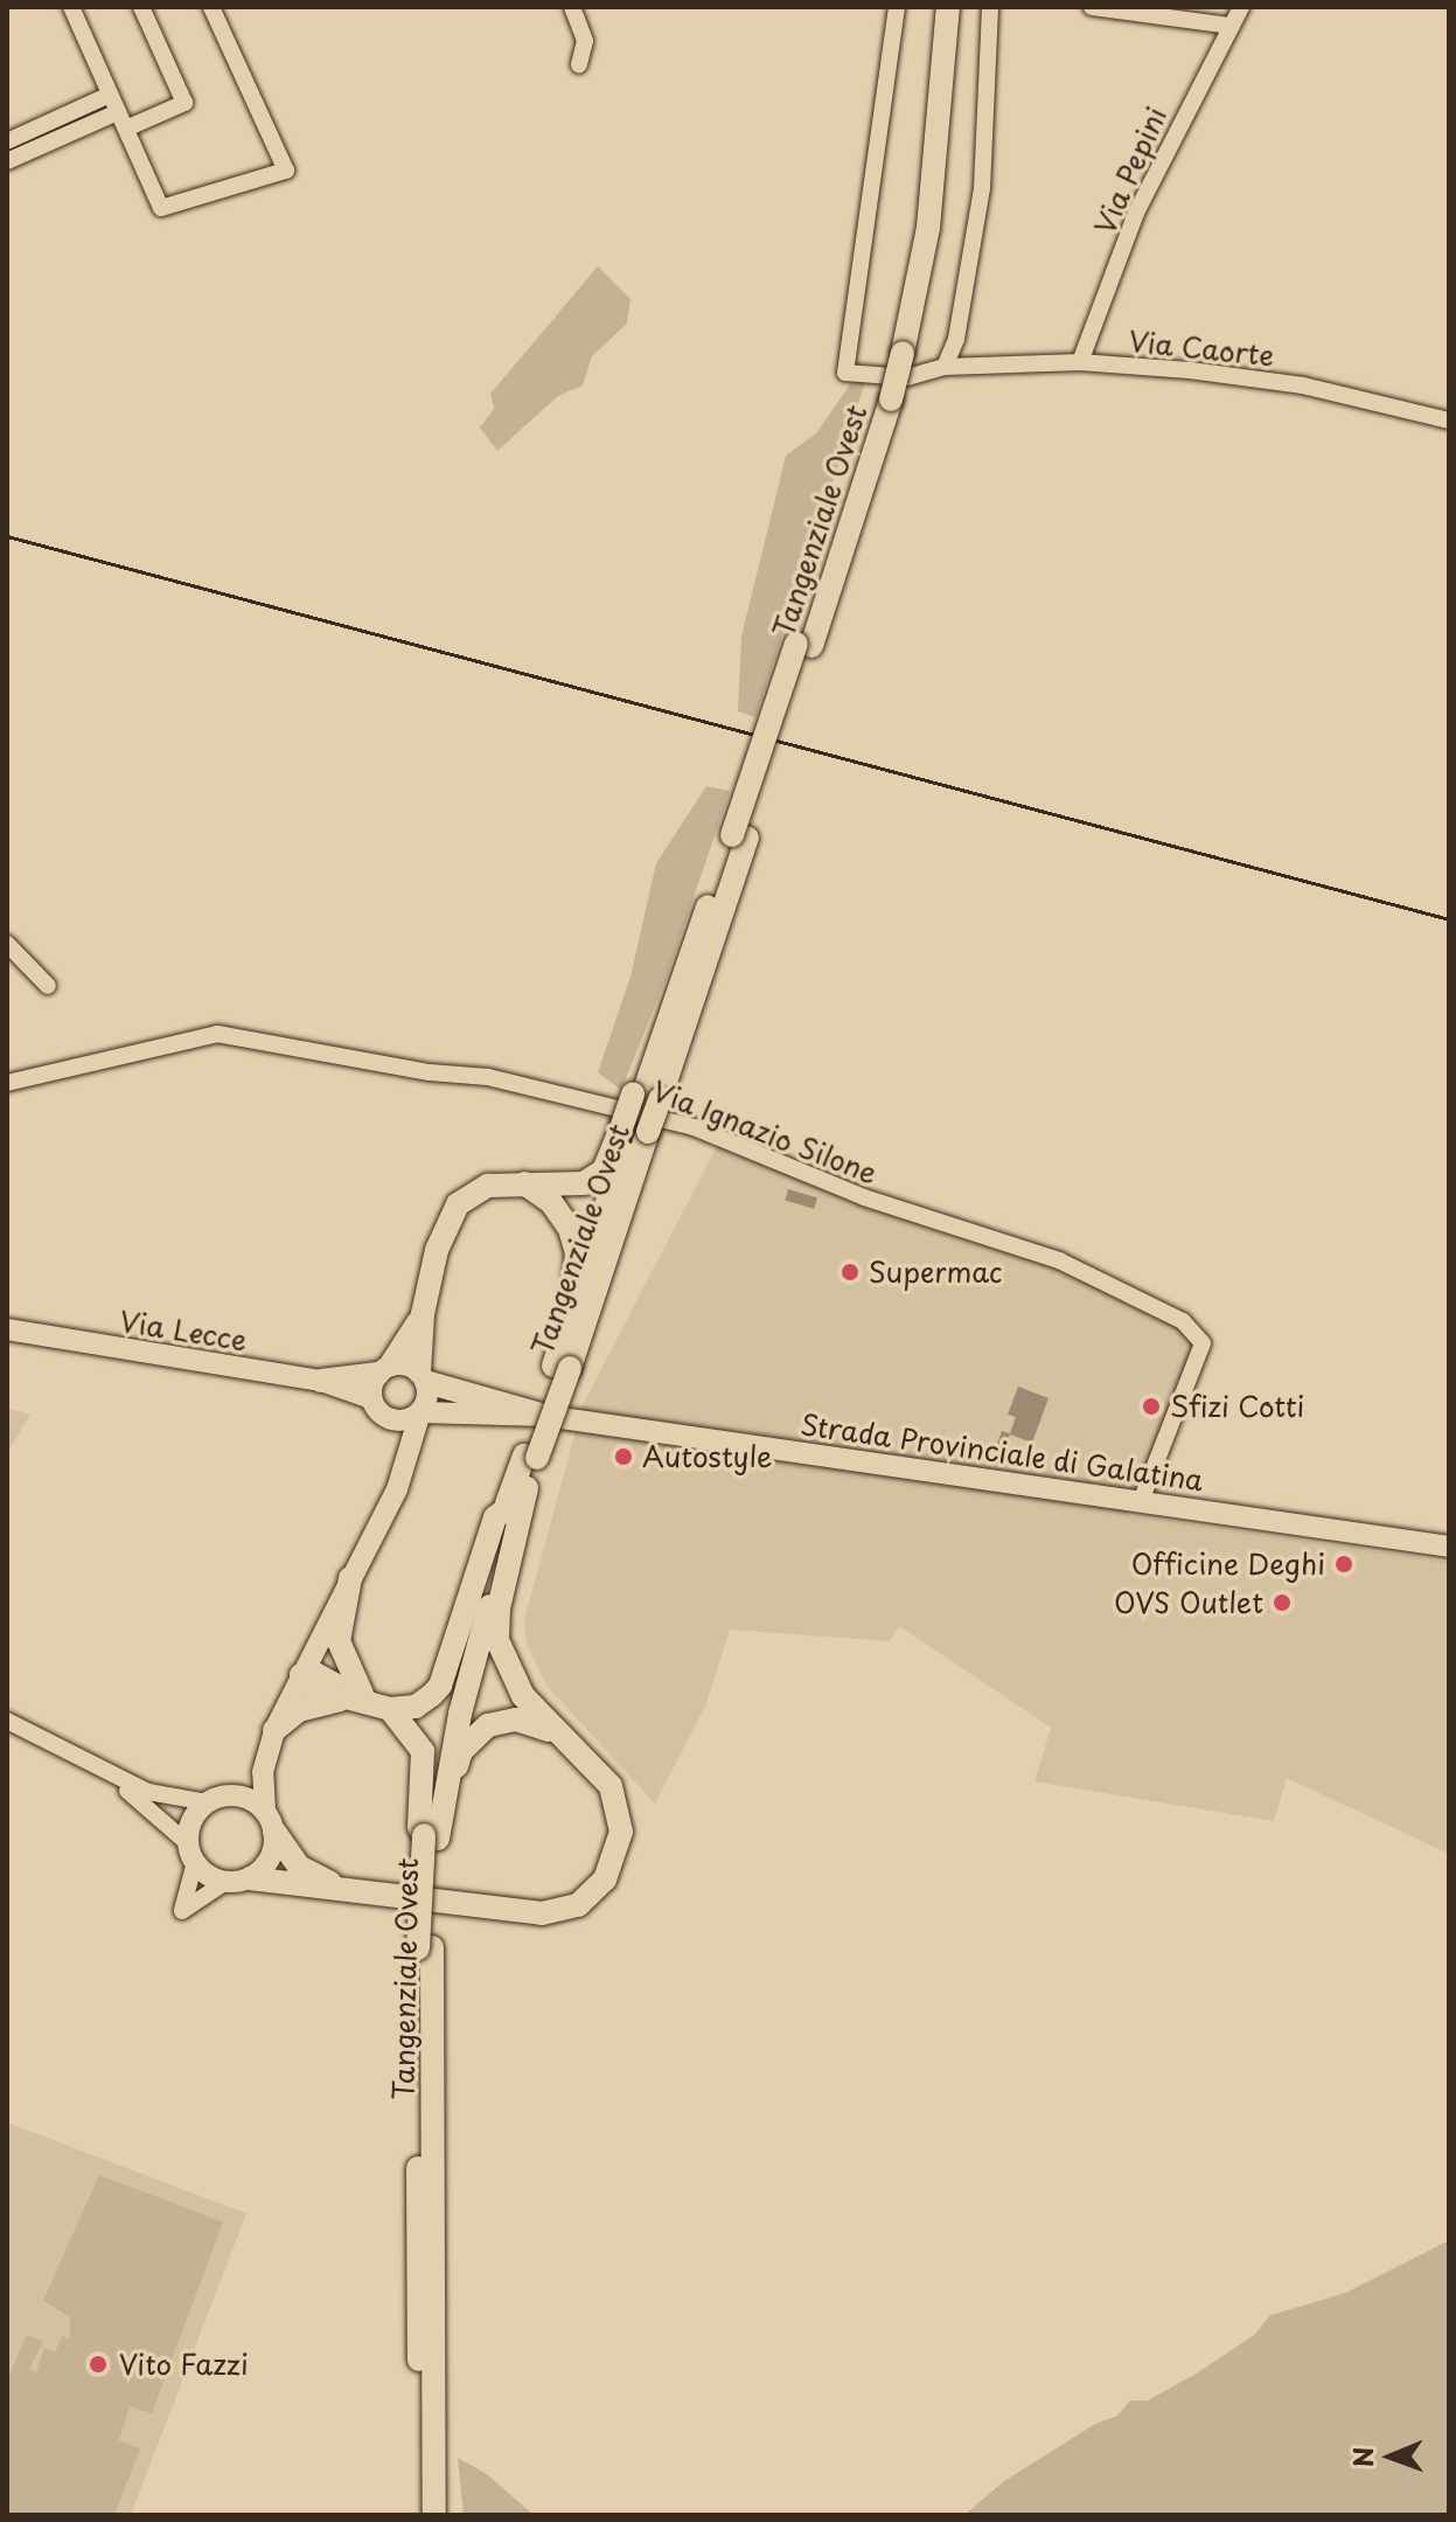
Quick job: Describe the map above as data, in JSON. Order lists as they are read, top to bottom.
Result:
{
  "streets": {
    "highway": ["Tangenziale Ovest"],
    "main road": ["Via Lecce", "Strada Provinciale di Galatina"],
    "street": ["Via Pepini", "Via Caorte", "Via Ignazio Silone"]
  },
  "crossings": [
    ["Via Pepini", "Via Caorte"],
    ["Via Ignazio Silone", "Strada Provinciale di Galatina"],
    ["Via Lecce", "Strada Provinciale di Galatina"]
  ],
  "places": [
    "Supermac",
    "Sfizi Cotti",
    "Autostyle",
    "Officine Deghi",
    "OVS Outlet",
    "Vito Fazzi"
  ],
  "north": "left"
}
